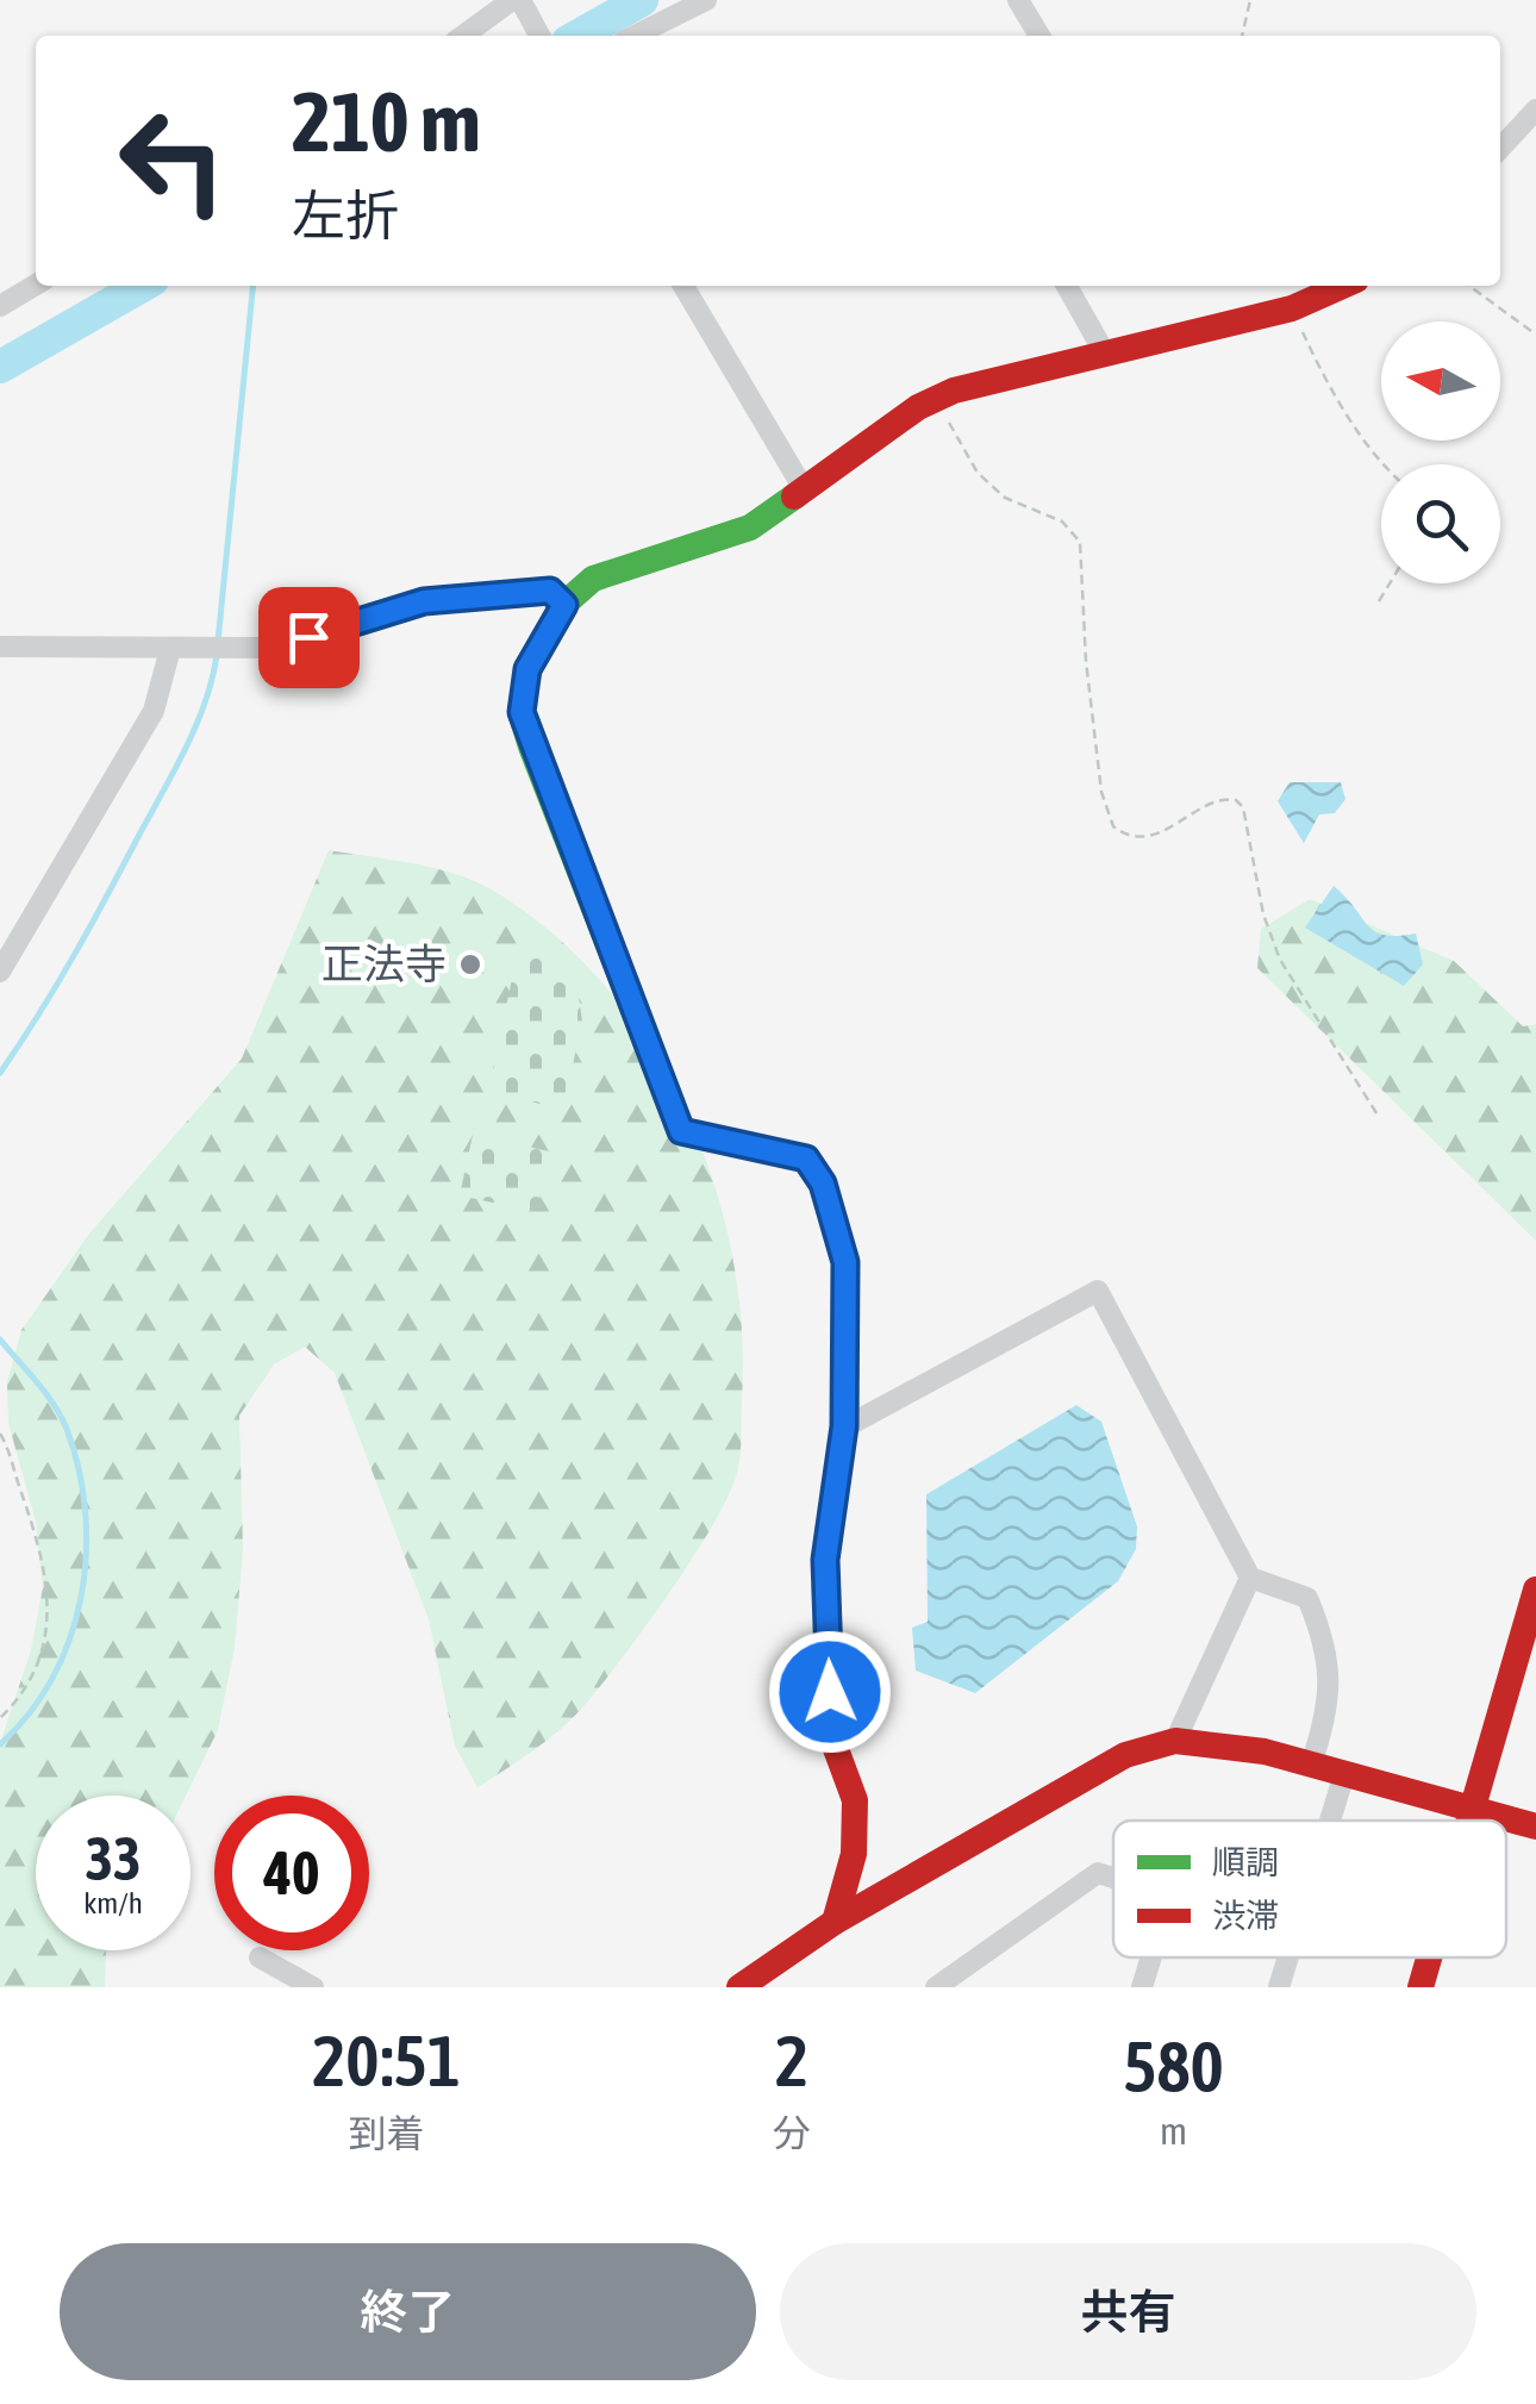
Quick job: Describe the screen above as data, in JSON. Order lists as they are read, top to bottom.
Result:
{
  "places": ["正法寺"],
  "legend": ["順調", "渋滞"],
  "north": "left",
  "page": {
    "turn": ["210 m", "左折"],
    "speed": "33 km/h",
    "limit": "40",
    "eta": [
      "20:51",
      "到着",
      "2",
      "分",
      "580",
      "m"
    ],
    "buttons": ["終了", "共有"]
  }
}
